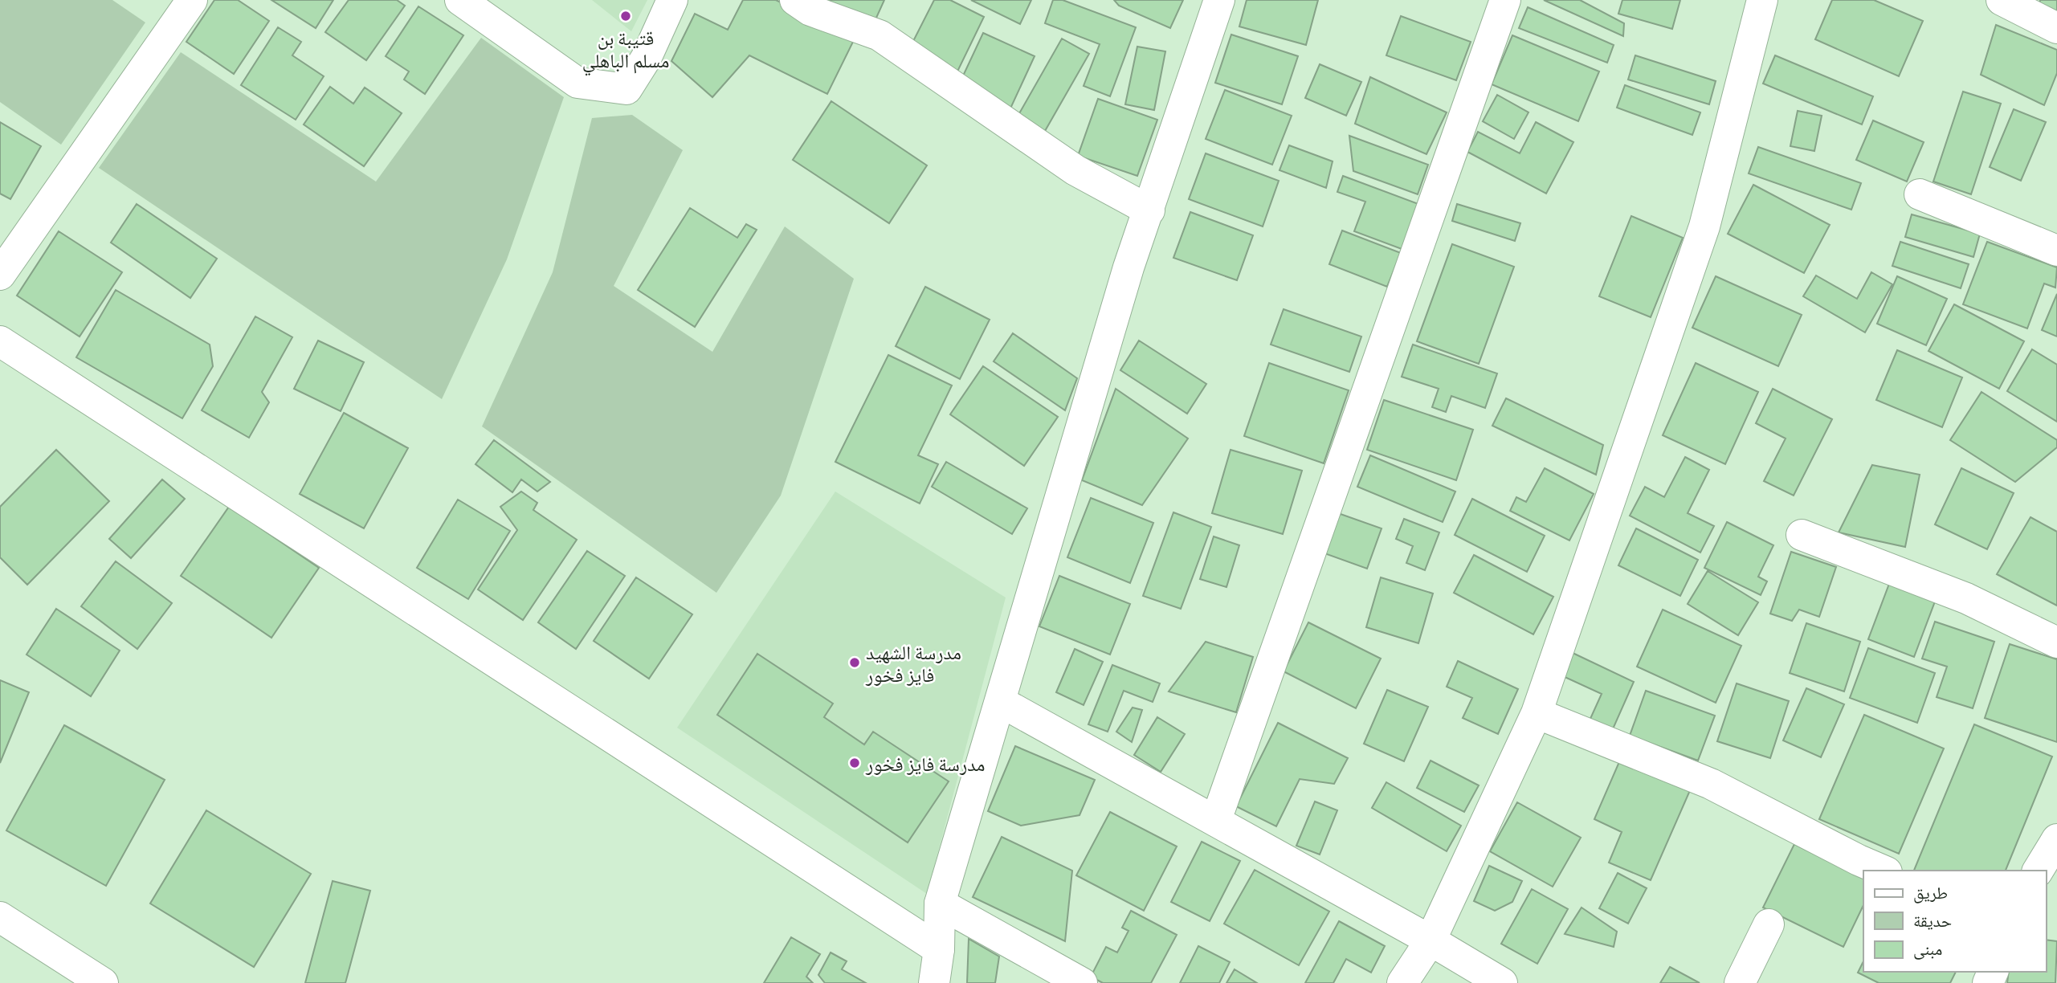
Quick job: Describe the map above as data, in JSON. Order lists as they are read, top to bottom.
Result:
{
  "places": ["قتيبة بن مسلم الباهلي", "مدرسة الشهيد فايز فخور", "مدرسة فايز فخور"],
  "legend": ["طريق", "حديقة", "مبنى"]
}
